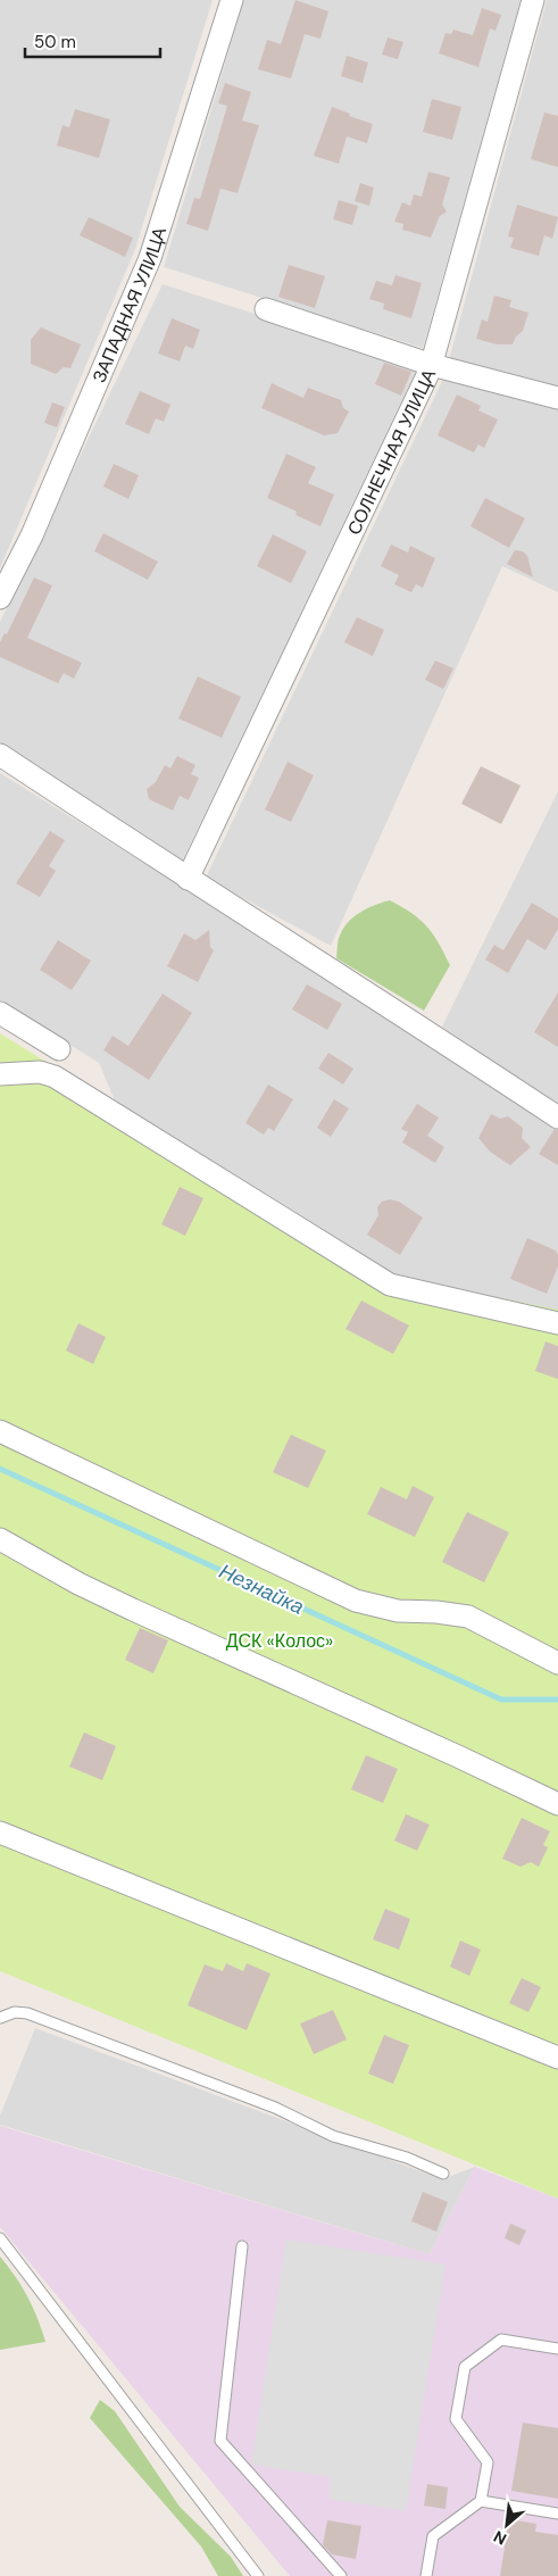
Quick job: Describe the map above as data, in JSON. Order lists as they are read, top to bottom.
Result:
{
  "streets": {
    "street": ["ЗАПАДНАЯ УЛИЦА", "СОЛНЕЧНАЯ УЛИЦА"]
  },
  "water": ["Незнайка"],
  "parks": ["ДСК «Колос»"],
  "scale_bar": "50 m",
  "north": "bottom left"
}
